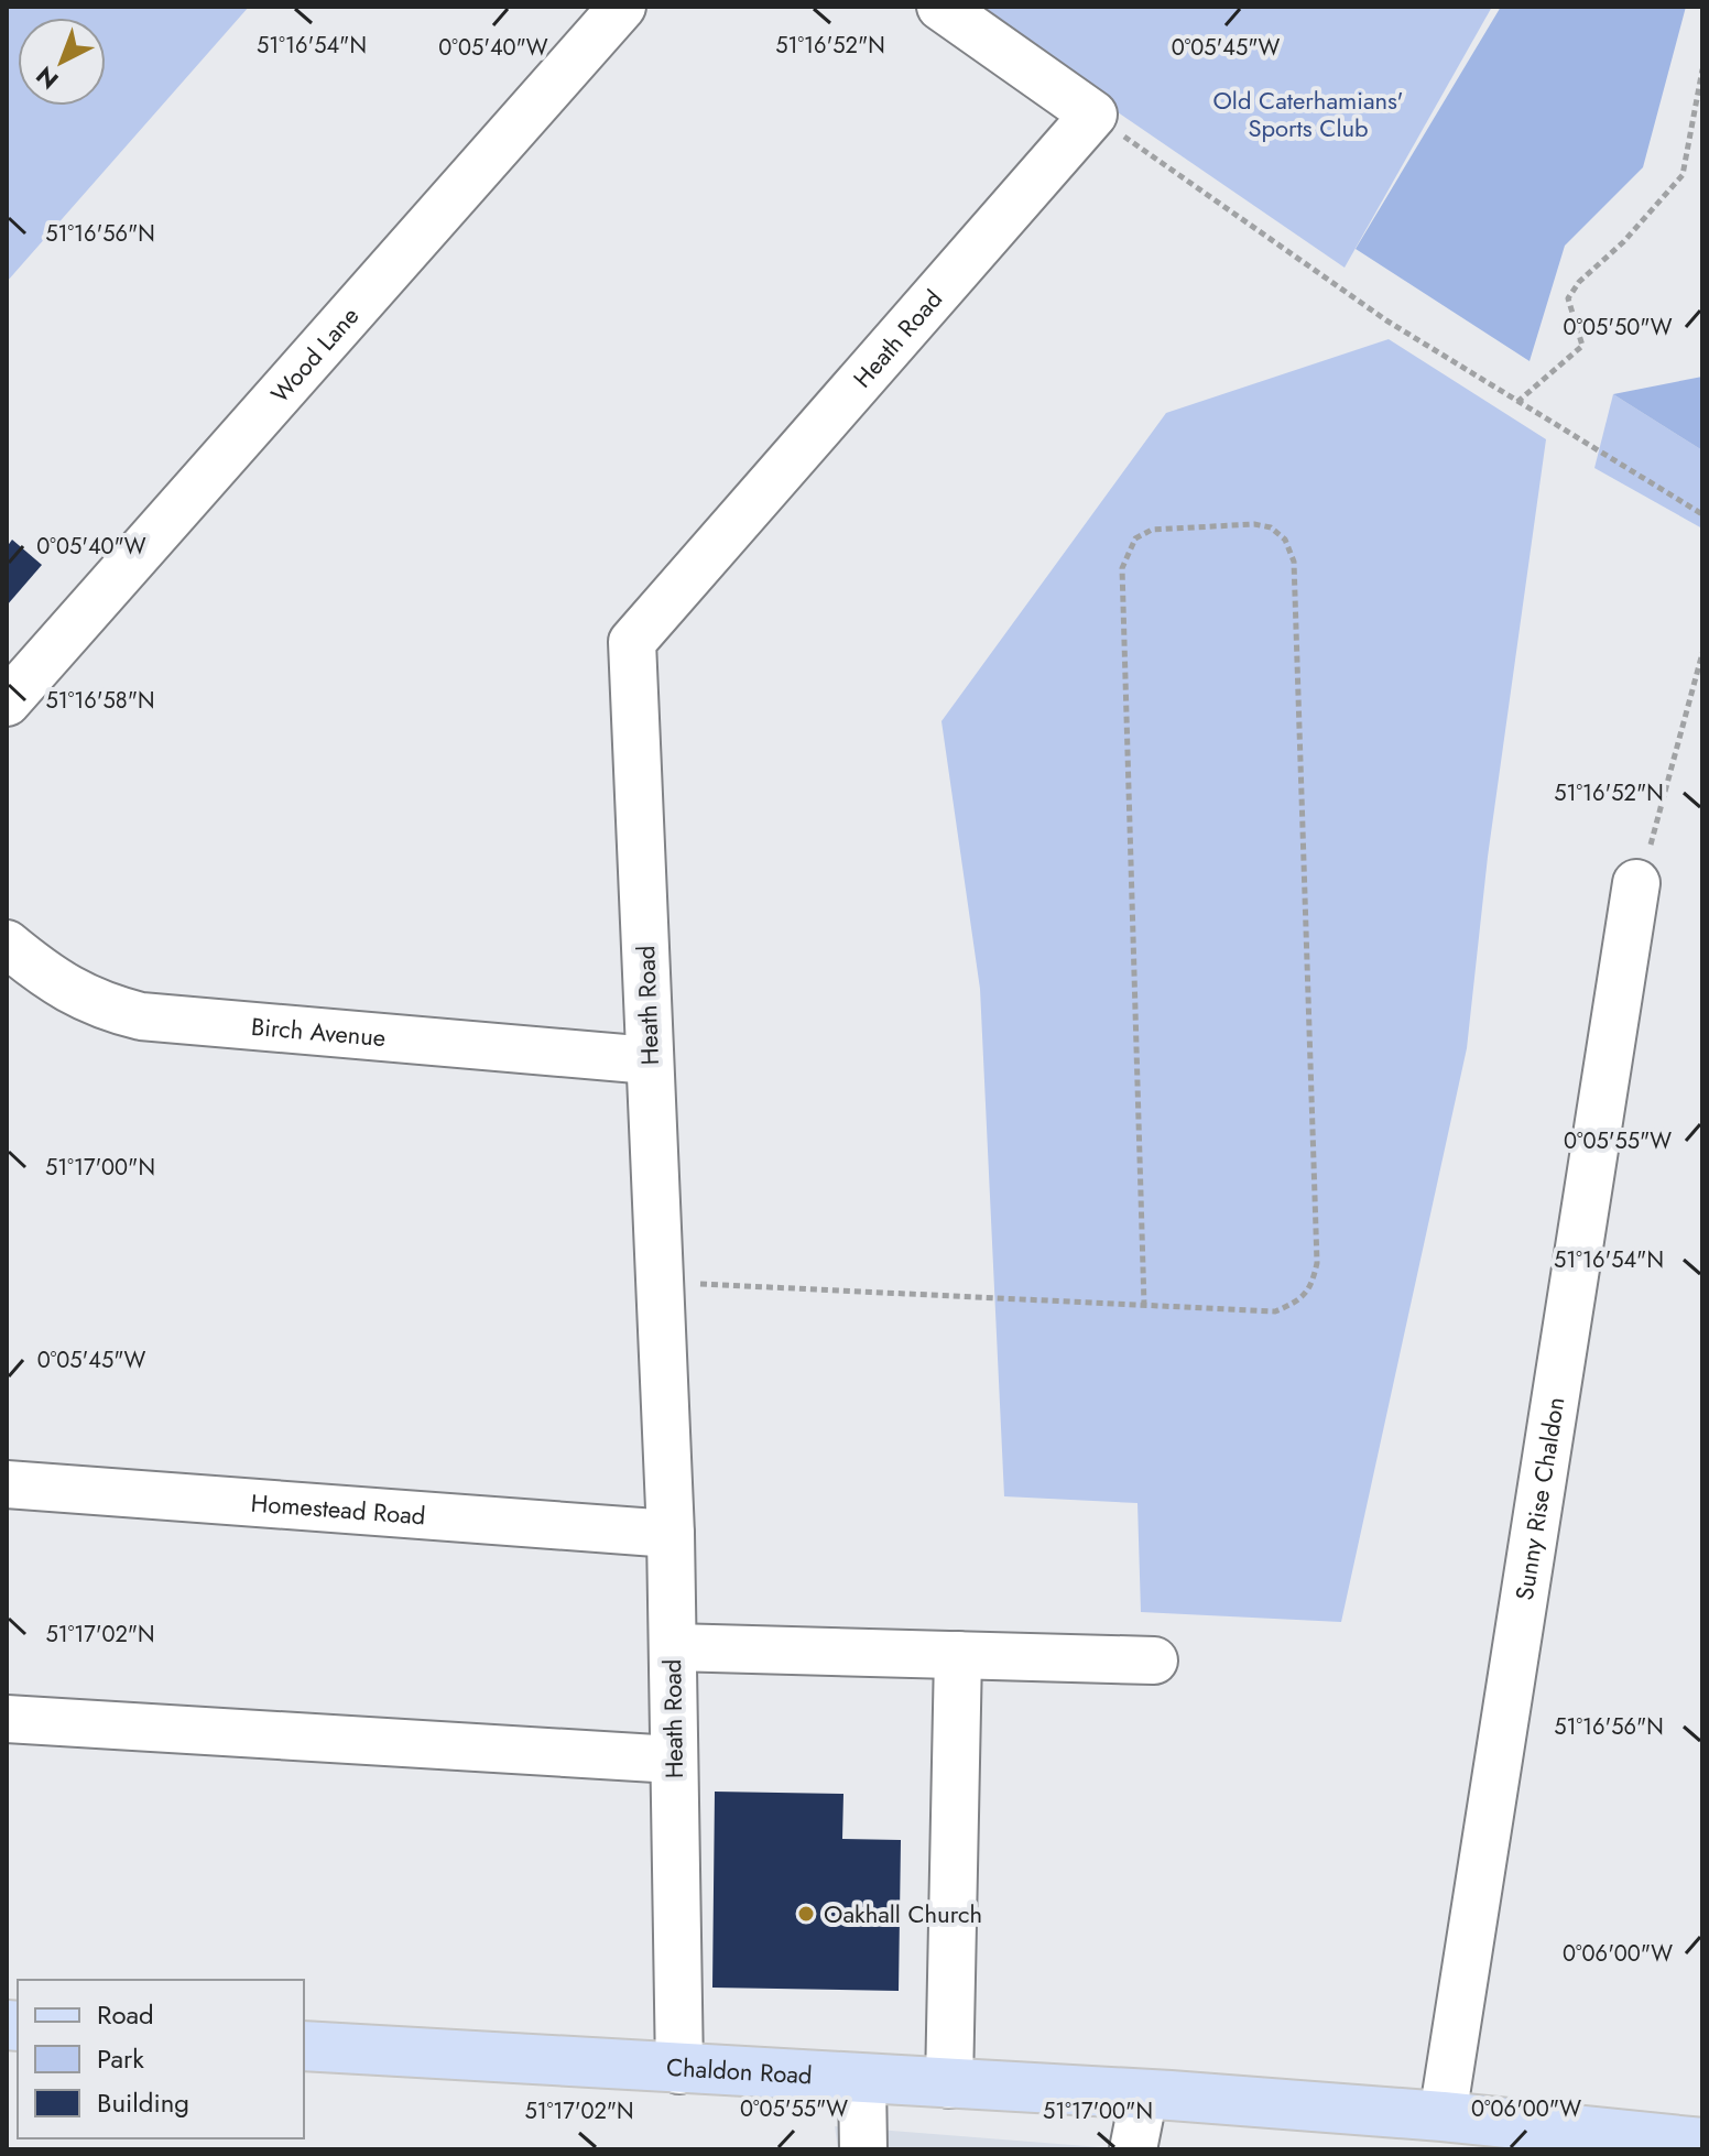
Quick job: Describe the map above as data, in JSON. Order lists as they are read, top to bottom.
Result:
{
  "streets": {
    "main road": ["Chaldon Road"],
    "street": [
      "Heath Road",
      "Wood Lane",
      "Birch Avenue",
      "Sunny Rise Chaldon",
      "Homestead Road"
    ]
  },
  "crossings": [
    ["Heath Road", "Birch Avenue"],
    ["Heath Road", "Homestead Road"],
    ["Heath Road", "Chaldon Road"],
    ["Sunny Rise Chaldon", "Chaldon Road"]
  ],
  "parks": ["Old Caterhamians' Sports Club"],
  "places": ["Oakhall Church"],
  "legend": ["Road", "Park", "Building"],
  "north": "bottom left",
  "coordinates": [
    "51°16'54\"N",
    "51°16'52\"N",
    "0°05'40\"W",
    "0°05'45\"W",
    "51°16'56\"N",
    "0°05'50\"W",
    "51°16'58\"N",
    "0°05'55\"W",
    "51°17'00\"N",
    "51°17'02\"N",
    "0°06'00\"W"
  ]
}
